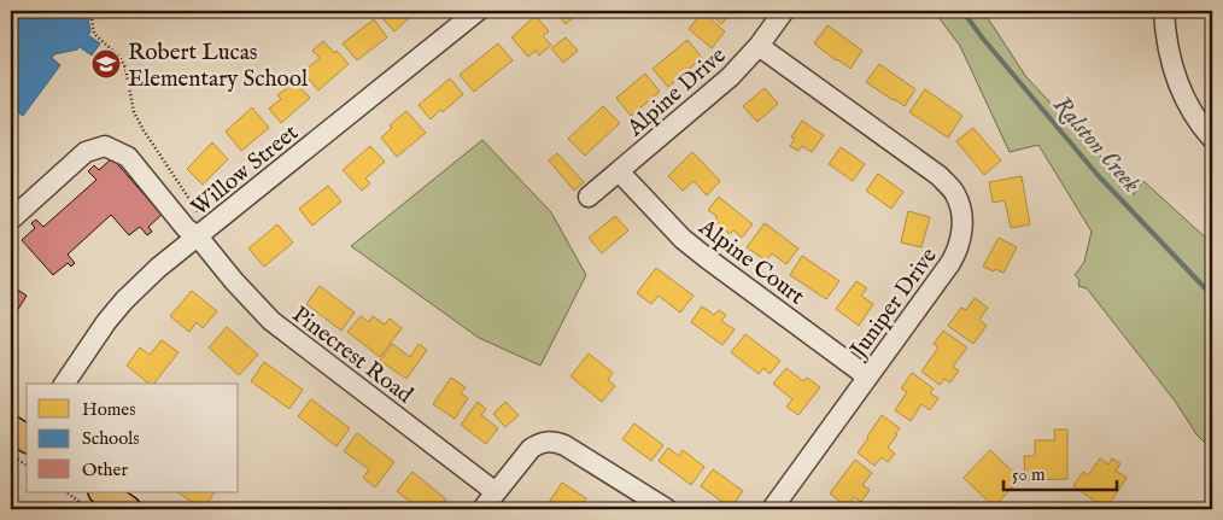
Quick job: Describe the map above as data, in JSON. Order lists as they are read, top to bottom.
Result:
{
  "streets": {
    "street": [
      "Alpine Drive",
      "Willow Street",
      "Alpine Court",
      "Juniper Drive",
      "Pinecrest Road"
    ]
  },
  "crossings": [
    ["Alpine Drive", "Alpine Court"],
    ["Alpine Drive", "Juniper Drive"],
    ["Willow Street", "Pinecrest Road"],
    ["Alpine Court", "Juniper Drive"]
  ],
  "water": ["Ralston Creek"],
  "places": {
    "school or university": ["Robert Lucas Elementary School"]
  },
  "legend": ["Homes", "Schools", "Other"],
  "scale_bar": "50 m"
}
